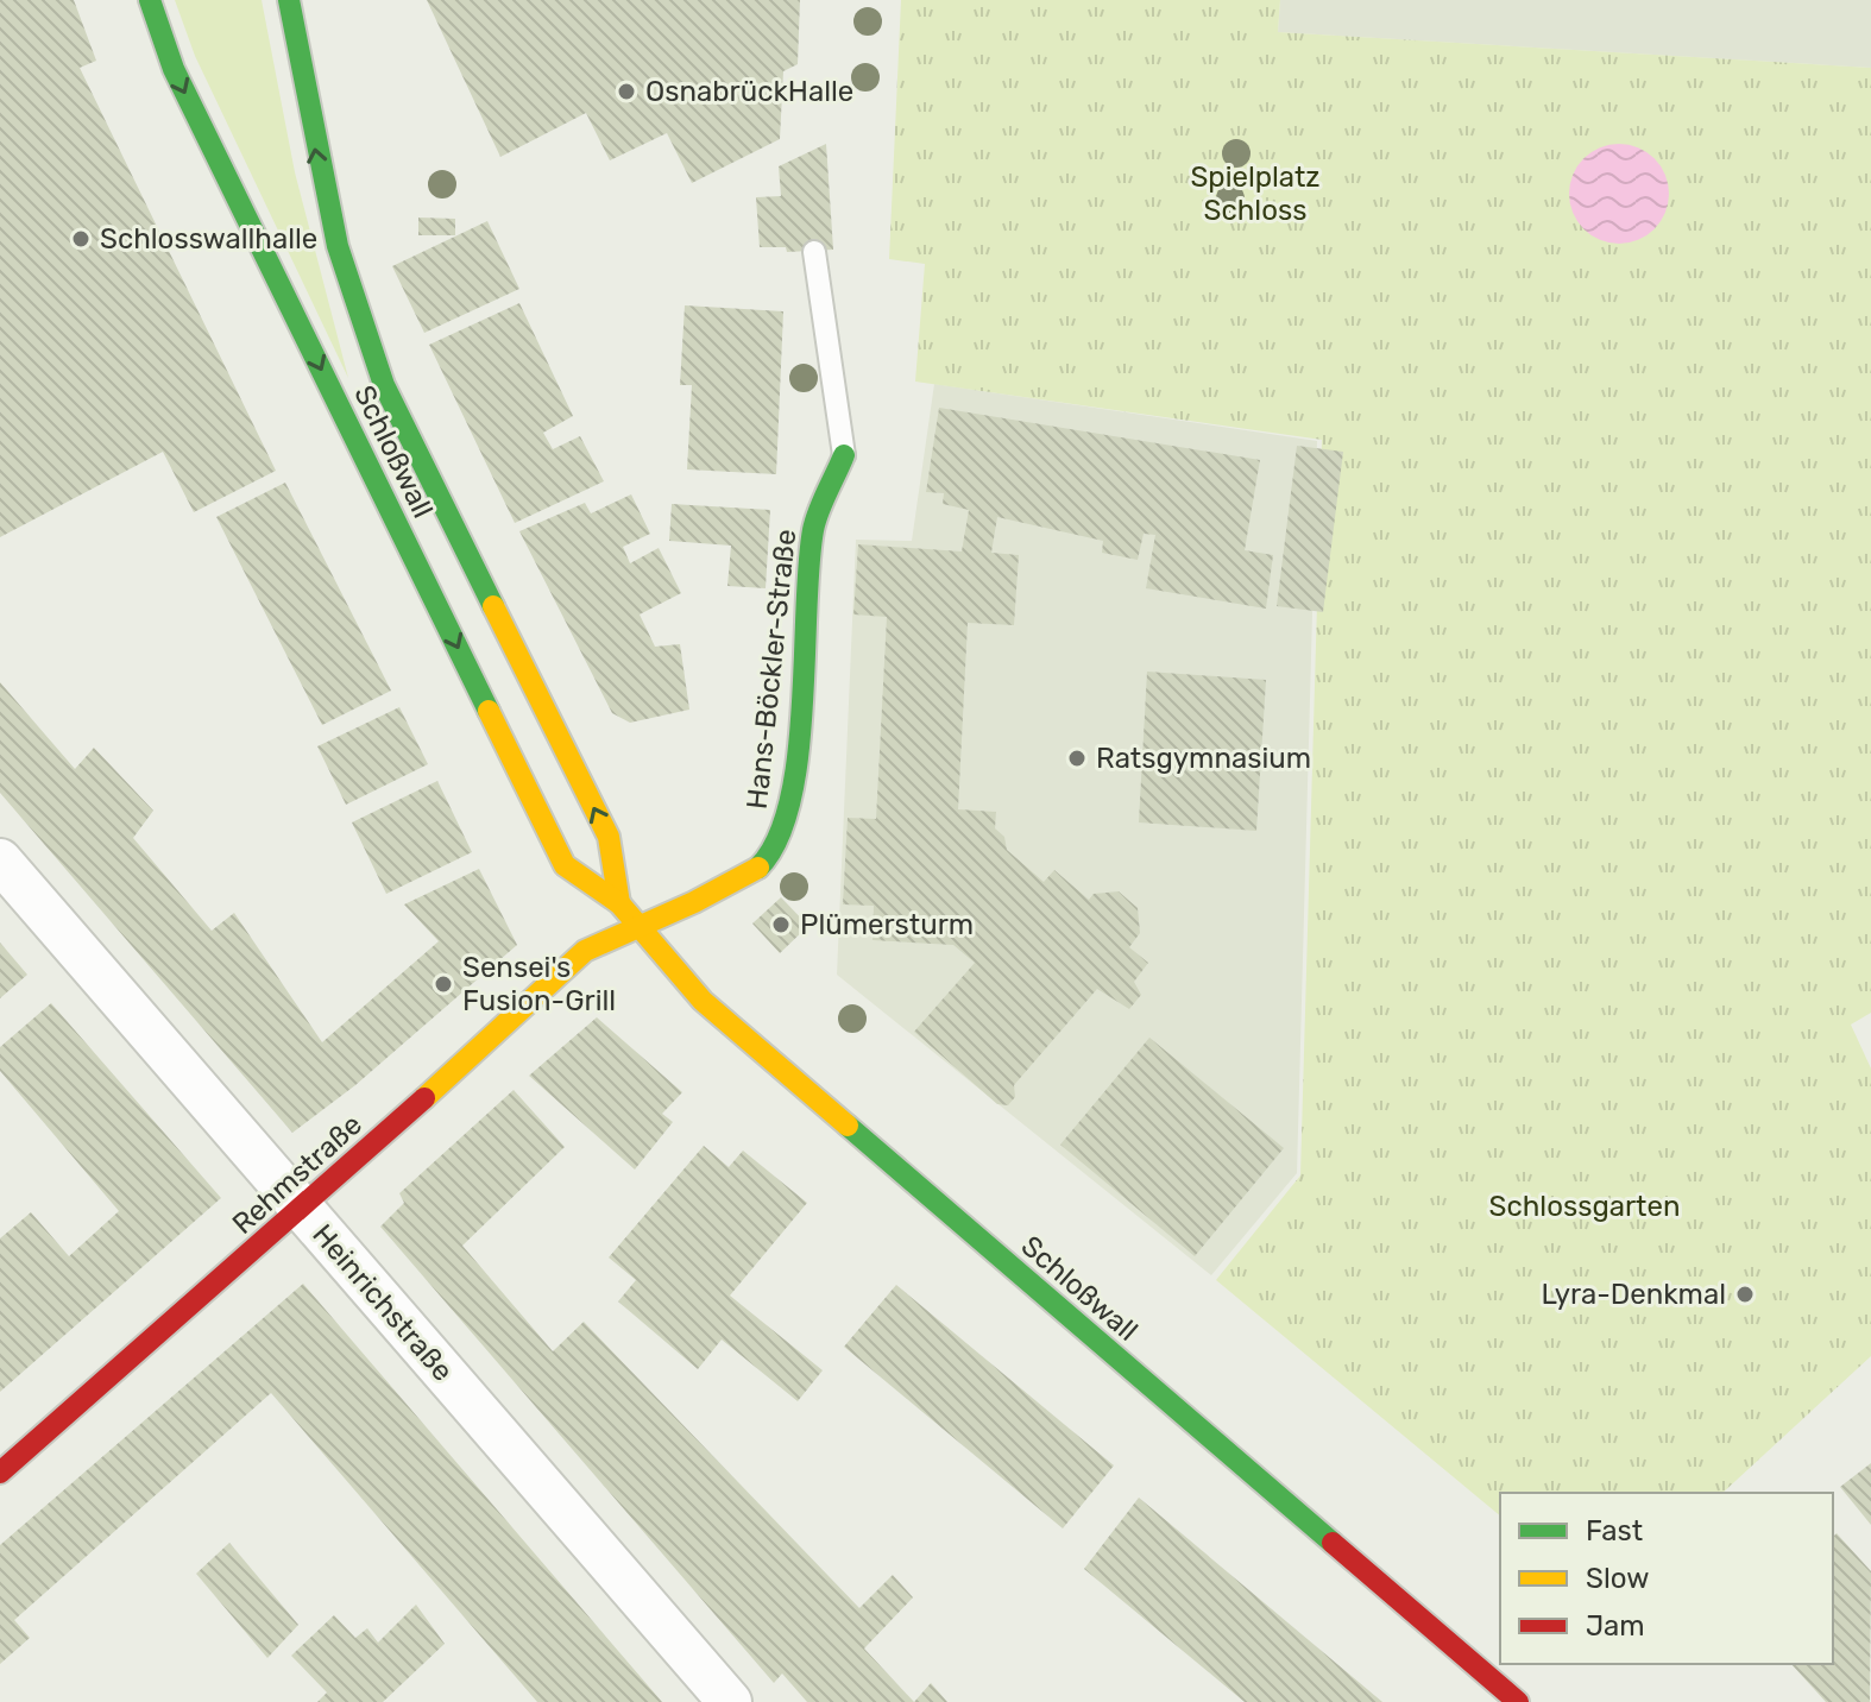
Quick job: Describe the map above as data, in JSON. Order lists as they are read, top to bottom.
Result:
{
  "streets": {
    "main road": ["Schloßwall", "Hans-Böckler-Straße", "Rehmstraße"],
    "street": ["Heinrichstraße"]
  },
  "crossings": [
    ["Schloßwall", "Hans-Böckler-Straße"],
    ["Schloßwall", "Rehmstraße"],
    ["Hans-Böckler-Straße", "Rehmstraße"],
    ["Rehmstraße", "Heinrichstraße"]
  ],
  "parks": ["Spielplatz Schloss", "Schlossgarten"],
  "places": [
    "OsnabrückHalle",
    "Schlosswallhalle",
    "Ratsgymnasium",
    "Plümersturm",
    "Sensei's Fusion-Grill",
    "Lyra-Denkmal"
  ],
  "legend": ["Fast", "Slow", "Jam"]
}
